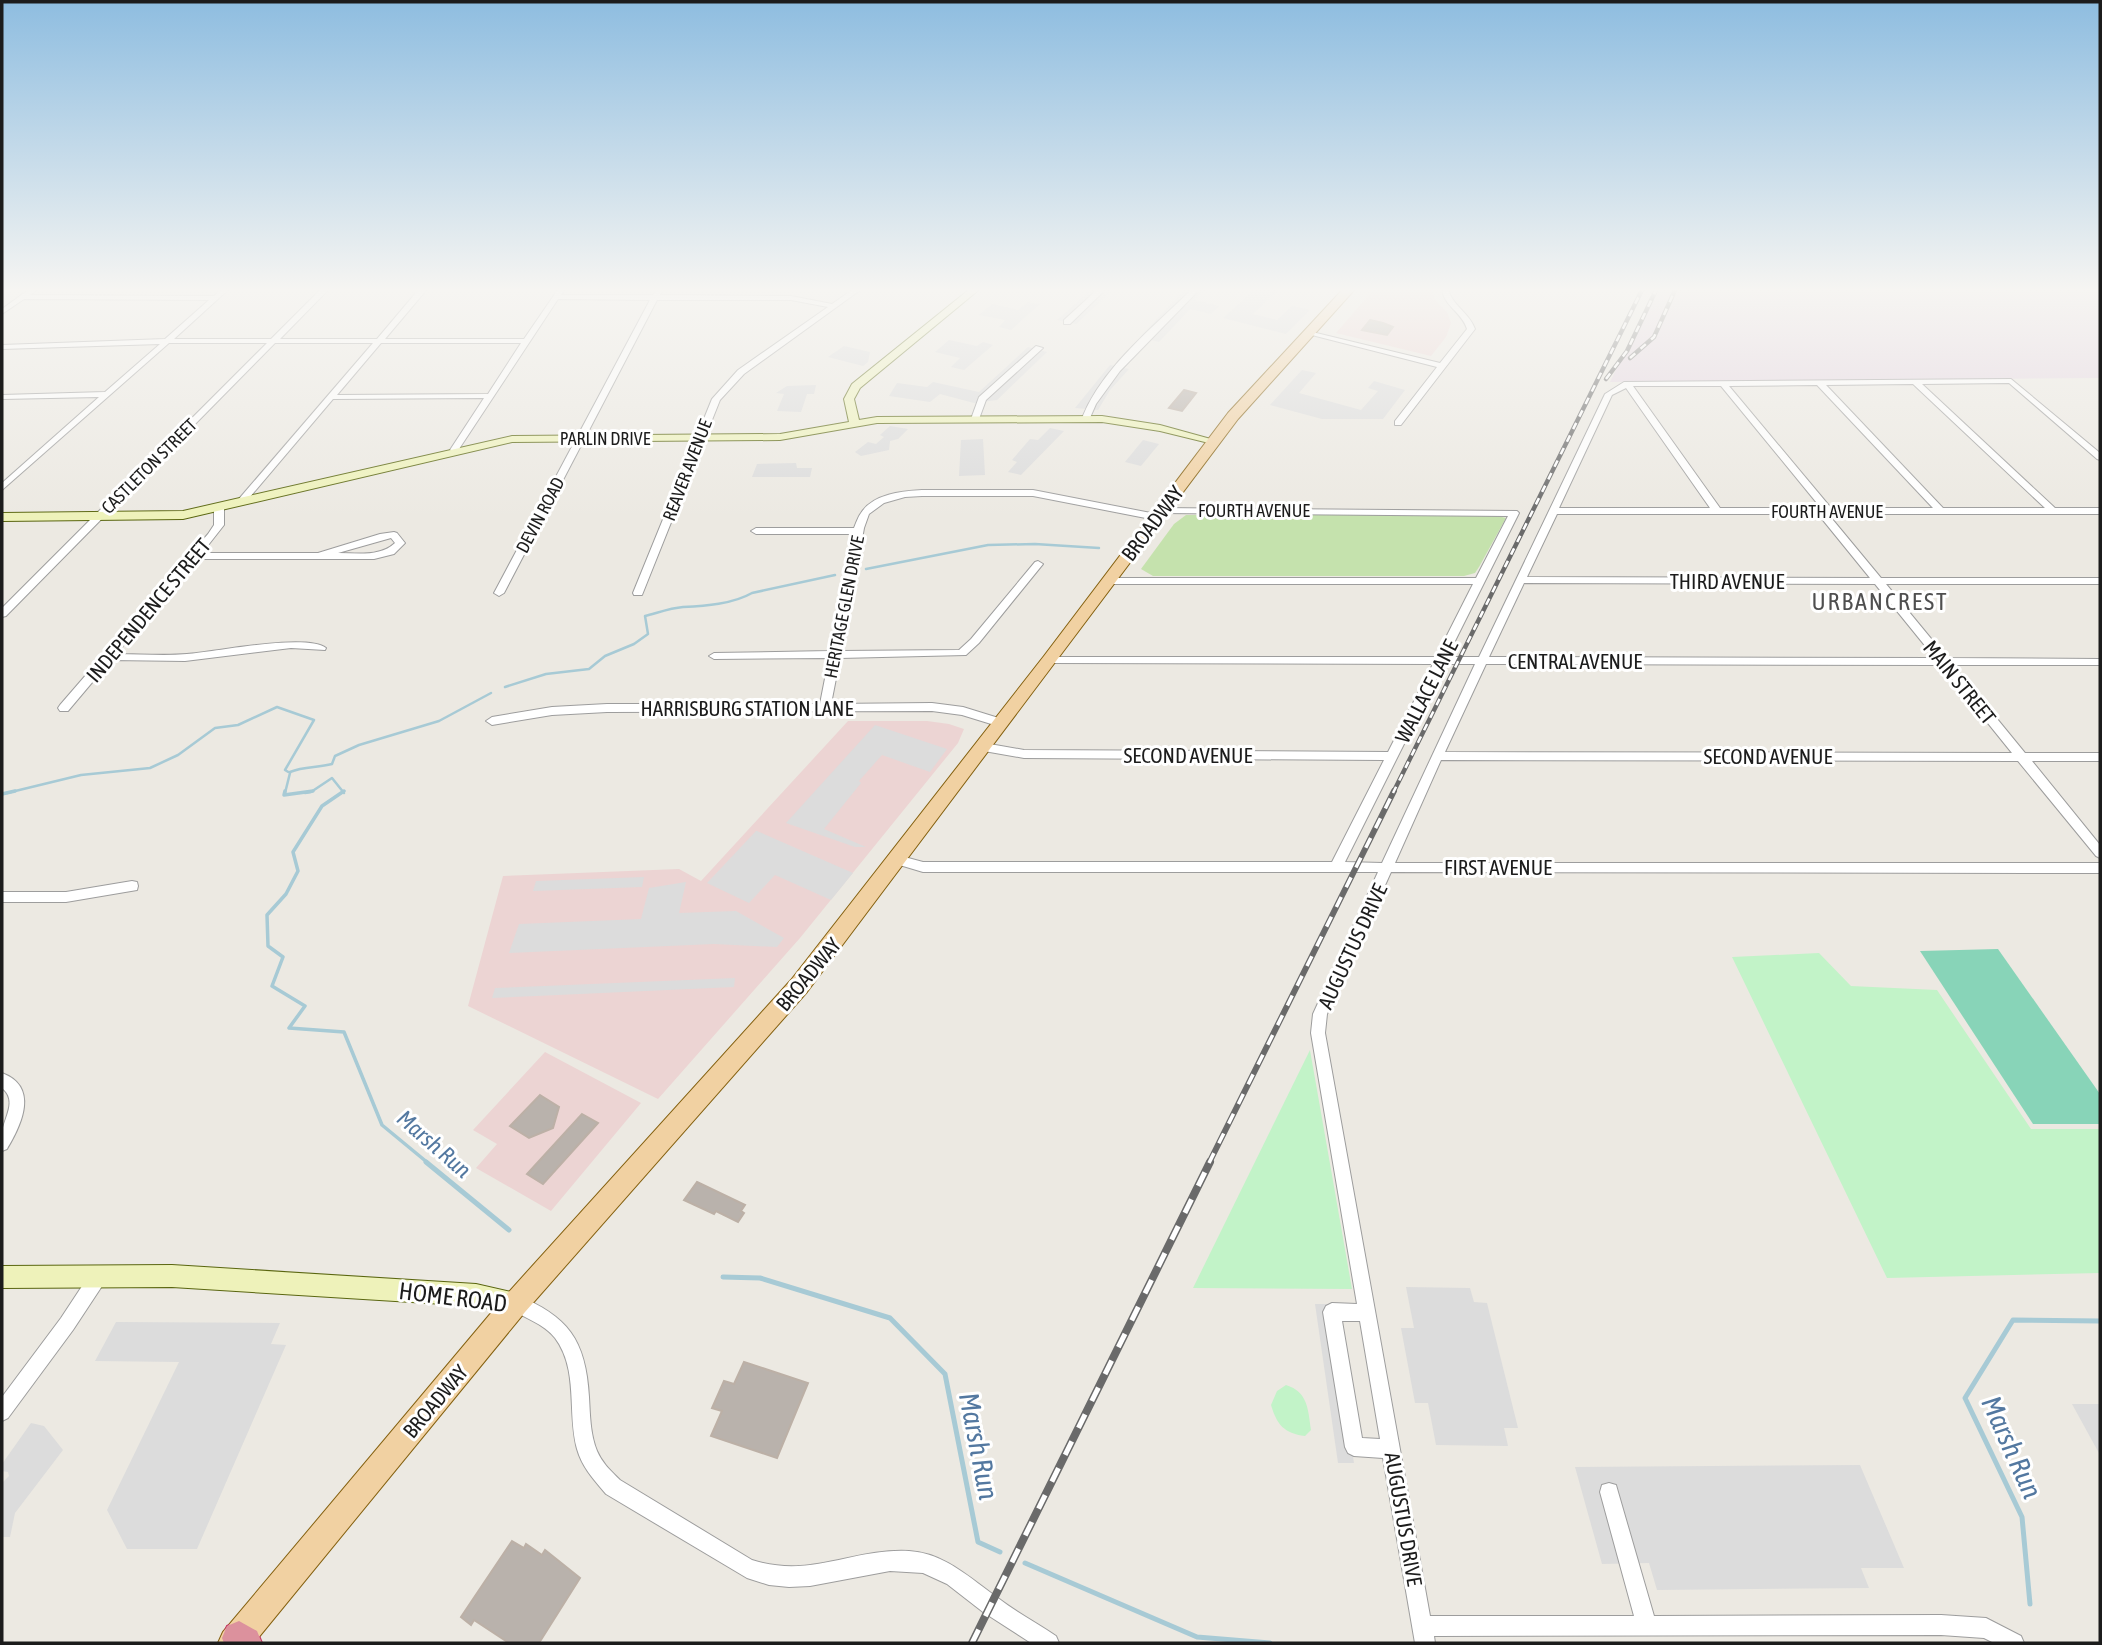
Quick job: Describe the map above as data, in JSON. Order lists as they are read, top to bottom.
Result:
{
  "streets": {
    "main road": ["BROADWAY"],
    "street": [
      "PARLIN DRIVE",
      "CASTLETON STREET",
      "REAVER AVENUE",
      "FOURTH AVENUE",
      "DEVIN ROAD",
      "THIRD AVENUE",
      "HERITAGE GLEN DRIVE",
      "INDEPENDENCE STREET",
      "CENTRAL AVENUE",
      "MAIN STREET",
      "WALLACE LANE",
      "HARRISBURG STATION LANE",
      "SECOND AVENUE",
      "FIRST AVENUE",
      "AUGUSTUS DRIVE",
      "HOME ROAD"
    ]
  },
  "crossings": [
    ["PARLIN DRIVE", "CASTLETON STREET"],
    ["PARLIN DRIVE", "REAVER AVENUE"],
    ["PARLIN DRIVE", "DEVIN ROAD"],
    ["PARLIN DRIVE", "BROADWAY"],
    ["PARLIN DRIVE", "INDEPENDENCE STREET"],
    ["FOURTH AVENUE", "BROADWAY"],
    ["FOURTH AVENUE", "HERITAGE GLEN DRIVE"],
    ["FOURTH AVENUE", "MAIN STREET"],
    ["FOURTH AVENUE", "WALLACE LANE"],
    ["FOURTH AVENUE", "AUGUSTUS DRIVE"],
    ["BROADWAY", "HERITAGE GLEN DRIVE"],
    ["BROADWAY", "CENTRAL AVENUE"],
    ["BROADWAY", "HARRISBURG STATION LANE"],
    ["BROADWAY", "SECOND AVENUE"],
    ["BROADWAY", "FIRST AVENUE"],
    ["BROADWAY", "HOME ROAD"],
    ["THIRD AVENUE", "MAIN STREET"],
    ["THIRD AVENUE", "AUGUSTUS DRIVE"],
    ["HERITAGE GLEN DRIVE", "HARRISBURG STATION LANE"],
    ["CENTRAL AVENUE", "MAIN STREET"],
    ["CENTRAL AVENUE", "WALLACE LANE"],
    ["CENTRAL AVENUE", "AUGUSTUS DRIVE"],
    ["MAIN STREET", "SECOND AVENUE"],
    ["WALLACE LANE", "SECOND AVENUE"],
    ["WALLACE LANE", "FIRST AVENUE"],
    ["SECOND AVENUE", "AUGUSTUS DRIVE"],
    ["FIRST AVENUE", "AUGUSTUS DRIVE"]
  ],
  "districts": ["URBANCREST"],
  "water": ["Marsh Run"]
}
